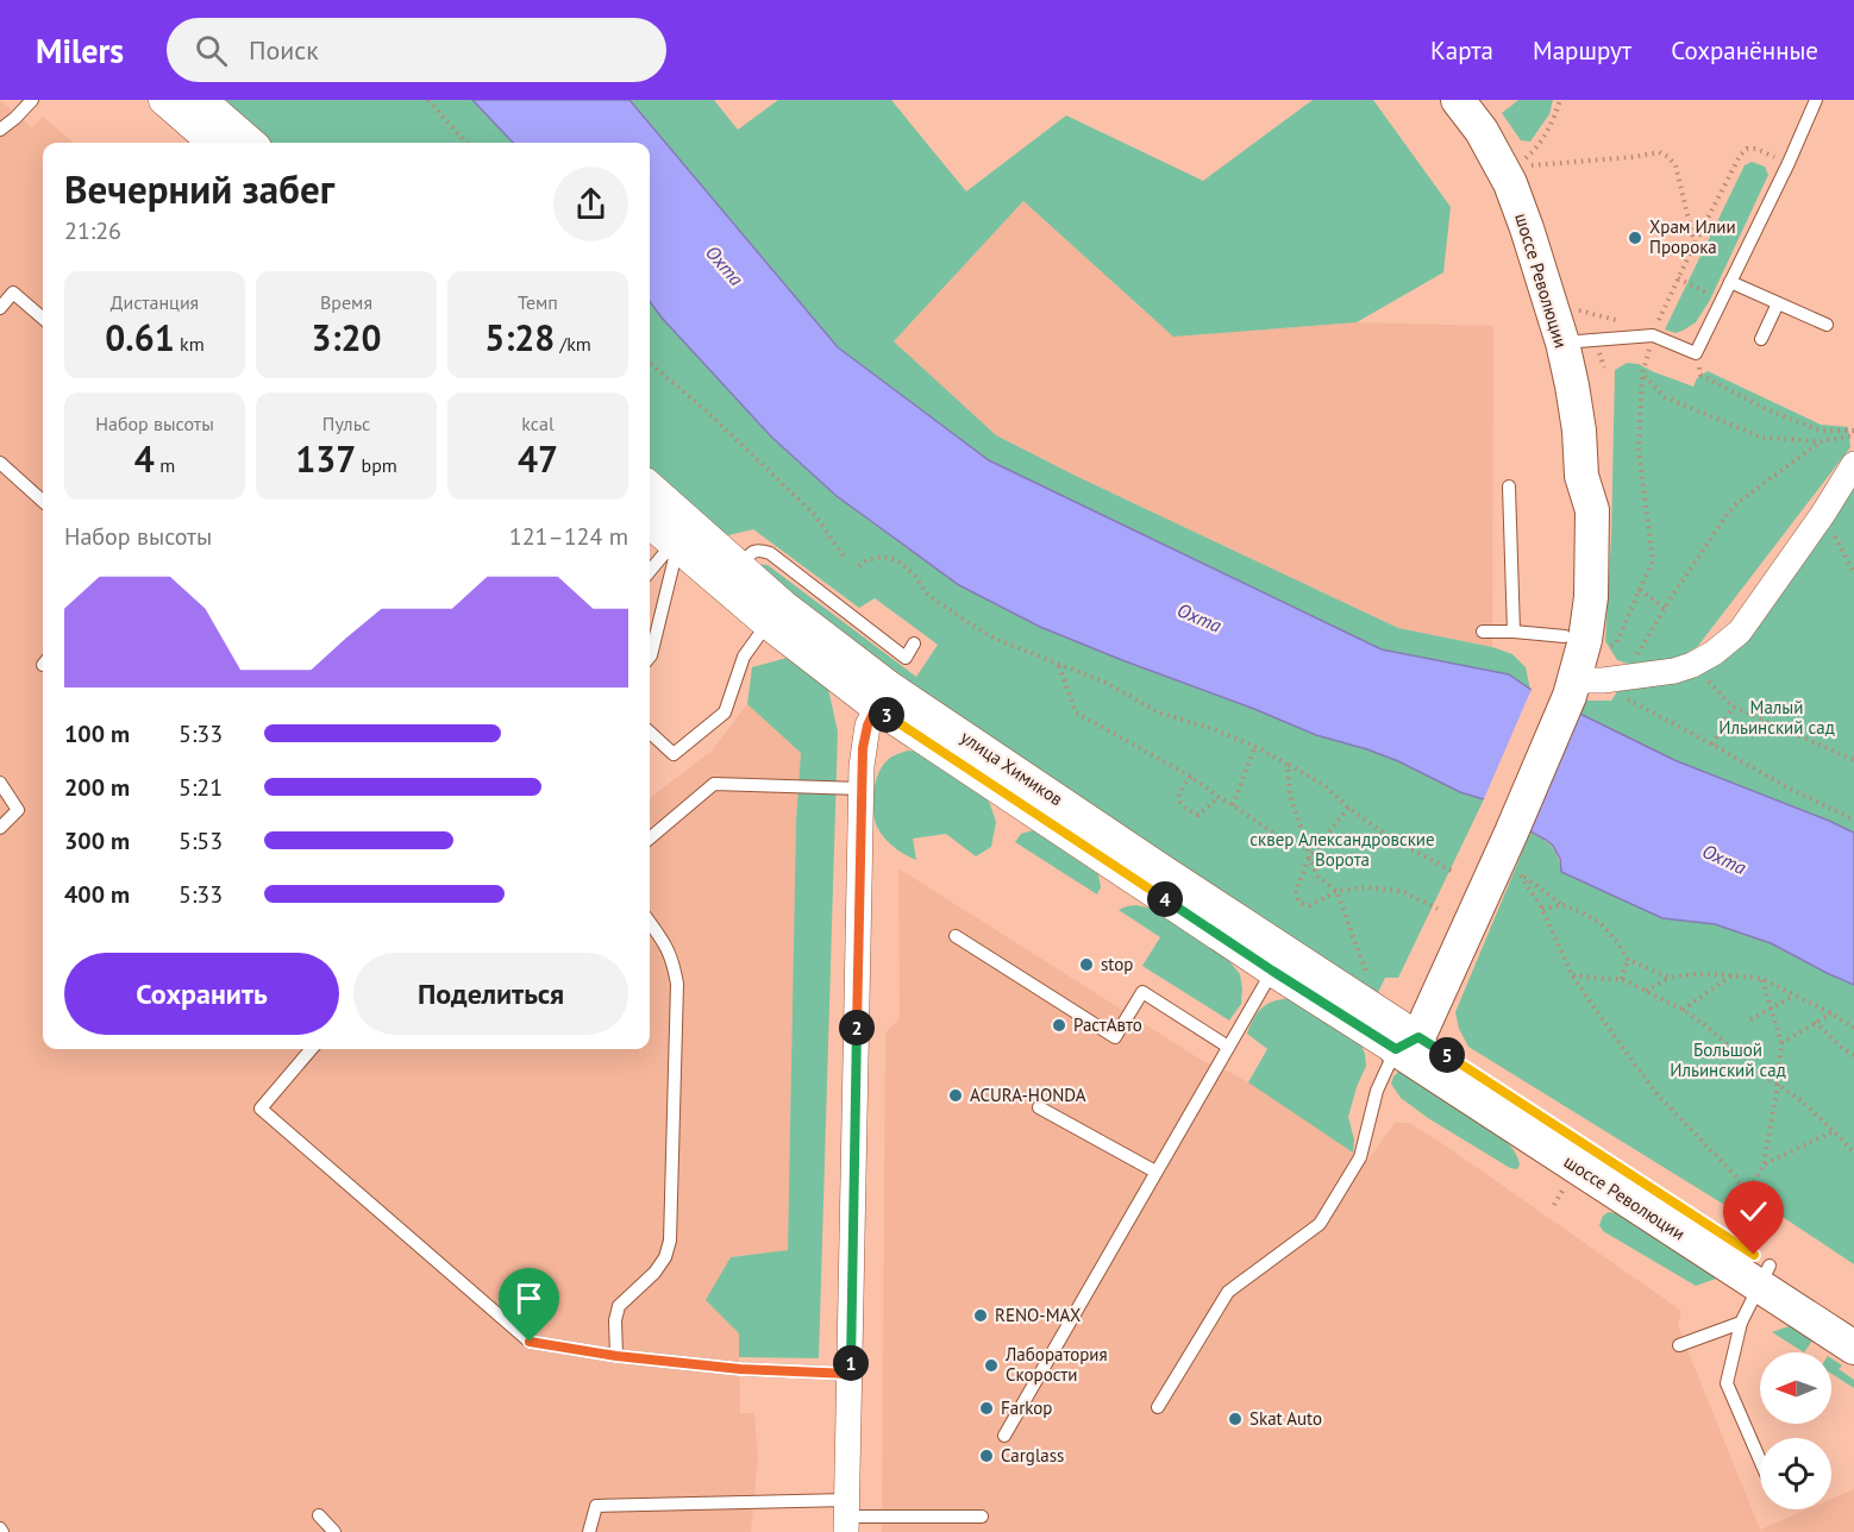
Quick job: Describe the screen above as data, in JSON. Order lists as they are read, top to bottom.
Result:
{
  "streets": {
    "main road": ["шоссе Революции"],
    "street": ["улица Химиков"]
  },
  "crossings": [
    ["шоссе Революции", "улица Химиков"]
  ],
  "water": ["Охта"],
  "parks": ["Малый Ильинский сад", "сквер Александровские Ворота", "Большой Ильинский сад"],
  "places": [
    "Храм Илии Пророка",
    "stop",
    "РастАвто",
    "ACURA-HONDA",
    "RENO-MAX",
    "Лаборатория Скорости",
    "Farkop",
    "Skat Auto",
    "Carglass"
  ],
  "north": "left",
  "page": {
    "header": "Milers",
    "search": "Поиск",
    "nav": ["Карта", "Маршрут", "Сохранённые"],
    "heading": ["Вечерний забег", "21:26"],
    "stats": [
      ["Дистанция", "0.61 km"],
      ["Время", "3:20"],
      ["Темп", "5:28 /km"],
      ["Набор высоты", "4 m"],
      ["Пульс", "137 bpm"],
      ["kcal", "47"]
    ],
    "chart": ["Набор высоты", "121–124 m"],
    "pins": [
      "3",
      "4",
      "2",
      "5",
      "1"
    ],
    "list": [
      {
        "name": "100 m",
        "note": "5:33"
      },
      {
        "name": "200 m",
        "note": "5:21"
      },
      {
        "name": "300 m",
        "note": "5:53"
      },
      {
        "name": "400 m",
        "note": "5:33"
      }
    ],
    "buttons": ["Сохранить", "Поделиться"]
  }
}
